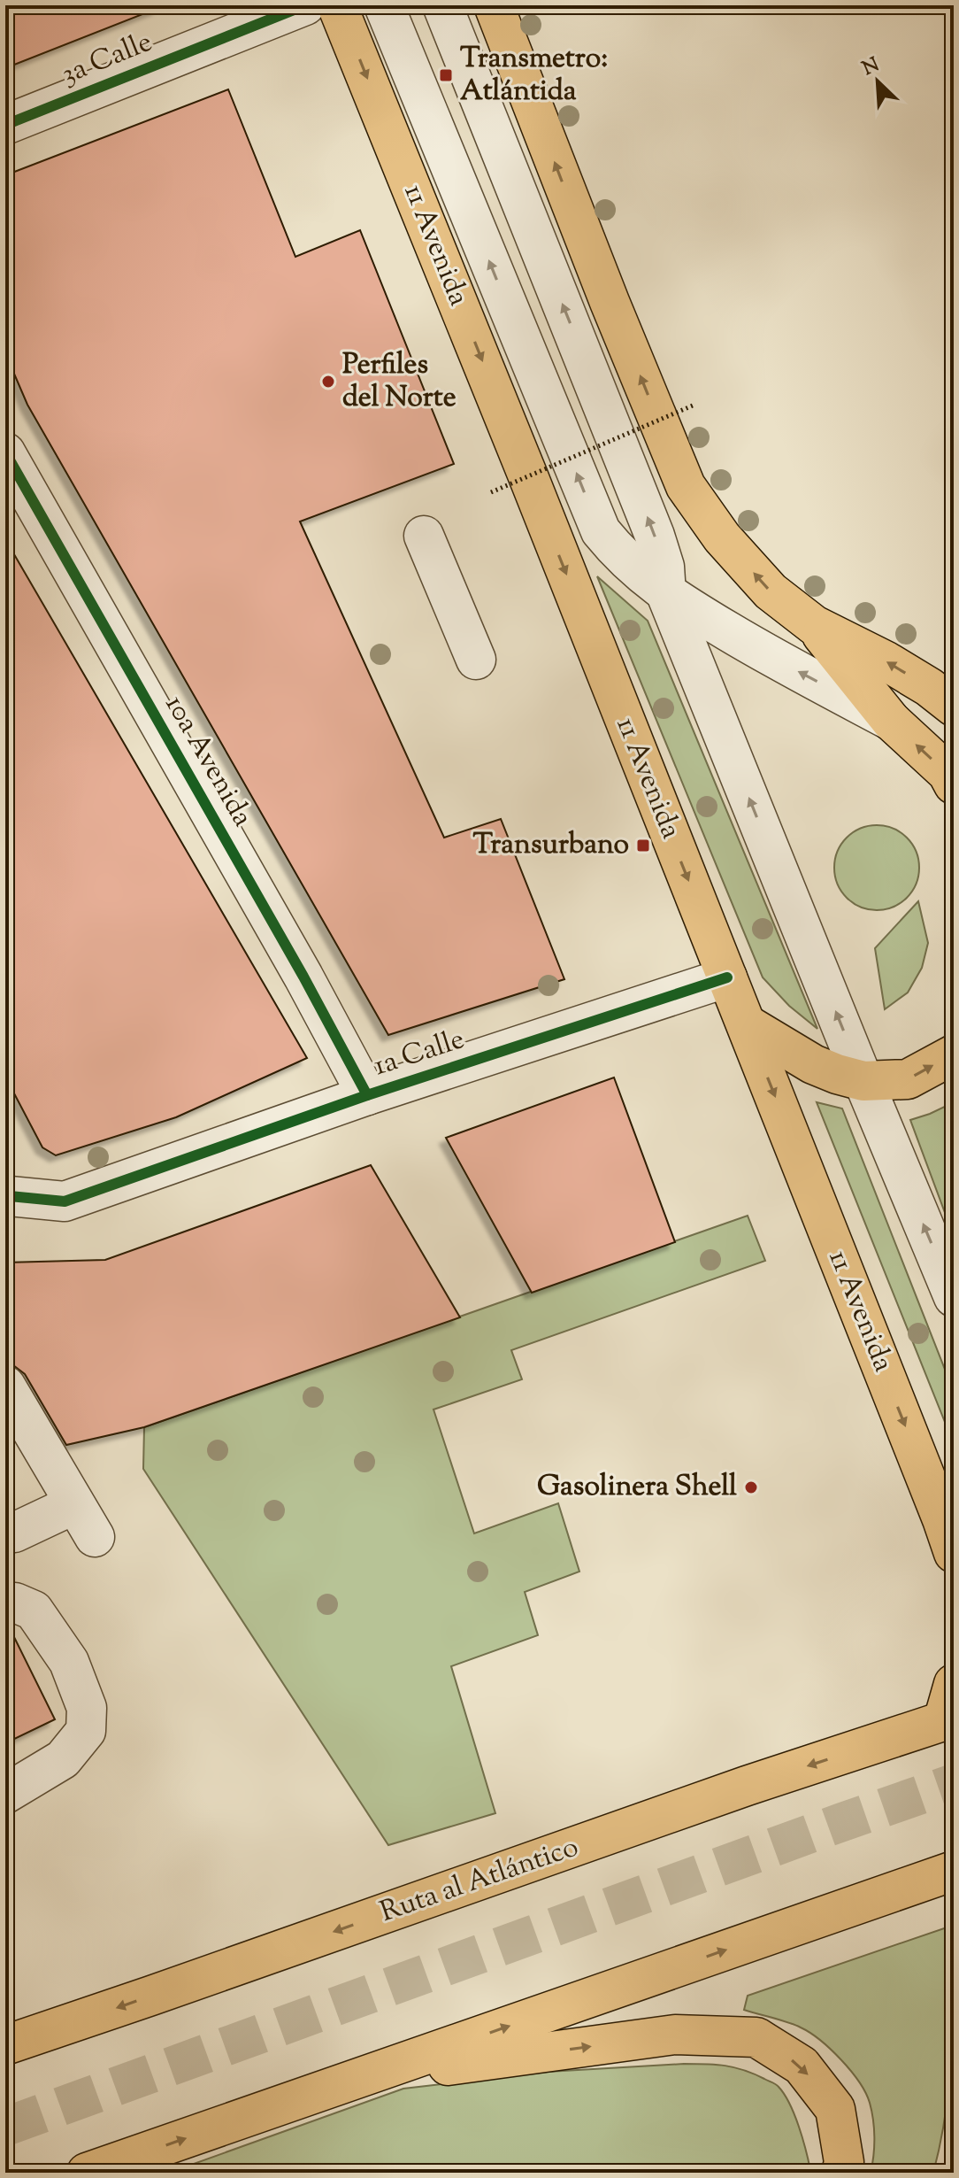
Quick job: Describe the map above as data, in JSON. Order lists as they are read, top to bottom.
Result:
{
  "streets": {
    "main road": ["11 Avenida", "Ruta al Atlántico"],
    "street": ["3a Calle", "10a Avenida", "1a Calle"]
  },
  "crossings": [
    ["11 Avenida", "1a Calle"],
    ["10a Avenida", "1a Calle"]
  ],
  "places": {
    "transit": ["Transmetro: Atlántida", "Transurbano"],
    "other": ["Perfiles del Norte", "Gasolinera Shell"]
  },
  "north": "top left"
}
